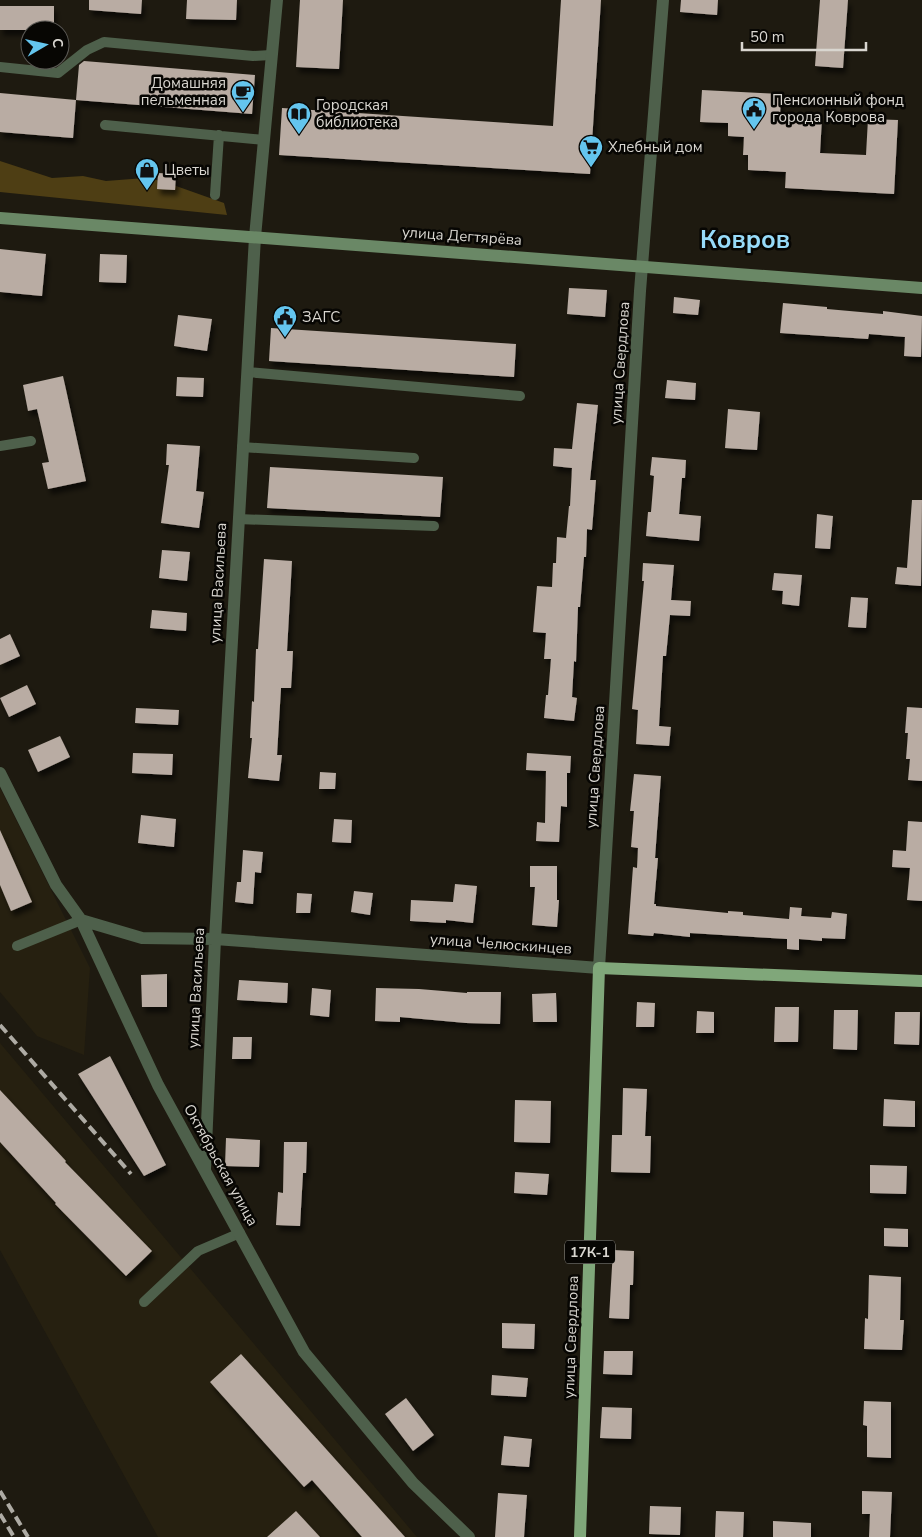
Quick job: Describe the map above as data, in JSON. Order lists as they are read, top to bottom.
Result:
{
  "streets": {
    "main road": [
      "улица Дегтярёва",
      "улица Свердлова",
      "улица Челюскинцев",
      "17К-1"
    ],
    "street": ["улица Васильева", "Октябрьская улица"]
  },
  "crossings": [
    ["улица Дегтярёва", "улица Свердлова"],
    ["улица Дегтярёва", "улица Васильева"],
    ["улица Свердлова", "улица Челюскинцев"],
    ["улица Васильева", "улица Челюскинцев"],
    ["улица Васильева", "Октябрьская улица"],
    ["улица Челюскинцев", "Октябрьская улица"]
  ],
  "districts": ["Ковров"],
  "places": {
    "cafe": ["Домашняя пельменная"],
    "public building": ["Пенсионный фонд города Коврова", "ЗАГС"],
    "library": ["Городская библиотека"],
    "supermarket": ["Хлебный дом"],
    "shop": ["Цветы"]
  },
  "scale_bar": "50 m",
  "north": "right"
}
